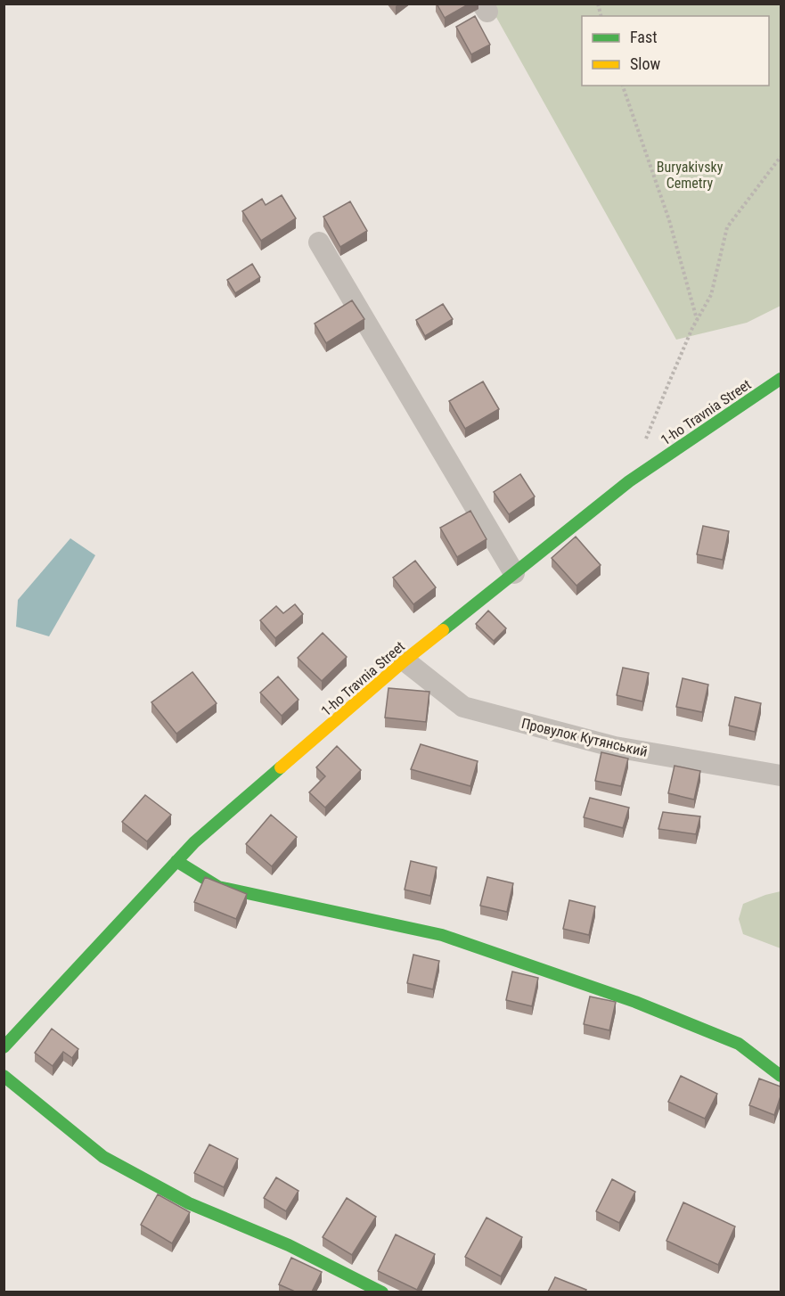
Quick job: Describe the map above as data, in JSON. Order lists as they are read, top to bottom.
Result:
{
  "streets": {
    "street": ["1-ho Travnia Street", "Провулок Кутянський"]
  },
  "crossings": [
    ["1-ho Travnia Street", "Провулок Кутянський"]
  ],
  "parks": ["Buryakivsky Cemetry"],
  "legend": ["Fast", "Slow"]
}
